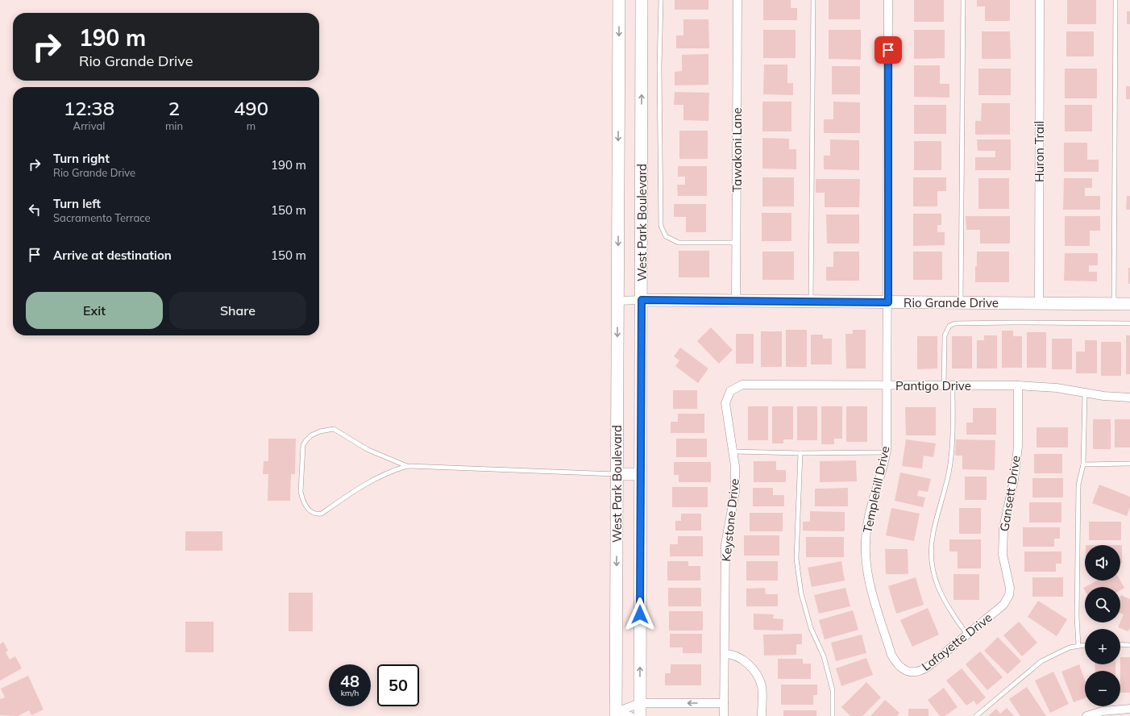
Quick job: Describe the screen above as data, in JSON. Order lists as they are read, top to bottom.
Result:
{
  "streets": {
    "main road": ["West Park Boulevard", "Rio Grande Drive"],
    "street": [
      "Tawakoni Lane",
      "Huron Trail",
      "Pantigo Drive",
      "Templehill Drive",
      "Gansett Drive",
      "Keystone Drive",
      "Lafayette Drive"
    ]
  },
  "crossings": [
    ["Tawakoni Lane", "Rio Grande Drive"],
    ["Huron Trail", "Rio Grande Drive"],
    ["West Park Boulevard", "Rio Grande Drive"],
    ["Rio Grande Drive", "Templehill Drive"],
    ["Pantigo Drive", "Templehill Drive"],
    ["Pantigo Drive", "Gansett Drive"],
    ["Pantigo Drive", "Keystone Drive"],
    ["Templehill Drive", "Lafayette Drive"],
    ["Gansett Drive", "Lafayette Drive"]
  ],
  "page": {
    "turn": ["190 m", "Rio Grande Drive"],
    "eta": [
      "12:38",
      "Arrival",
      "2",
      "min",
      "490",
      "m"
    ],
    "list": [
      {
        "name": "Turn right",
        "note": "Rio Grande Drive",
        "value": "190 m"
      },
      {
        "name": "Turn left",
        "note": "Sacramento Terrace",
        "value": "150 m"
      },
      {
        "name": "Arrive at destination",
        "value": "150 m"
      }
    ],
    "buttons": ["Exit", "Share"],
    "map_buttons": ["+", "−"],
    "speed": "48 km/h",
    "limit": "50"
  }
}
